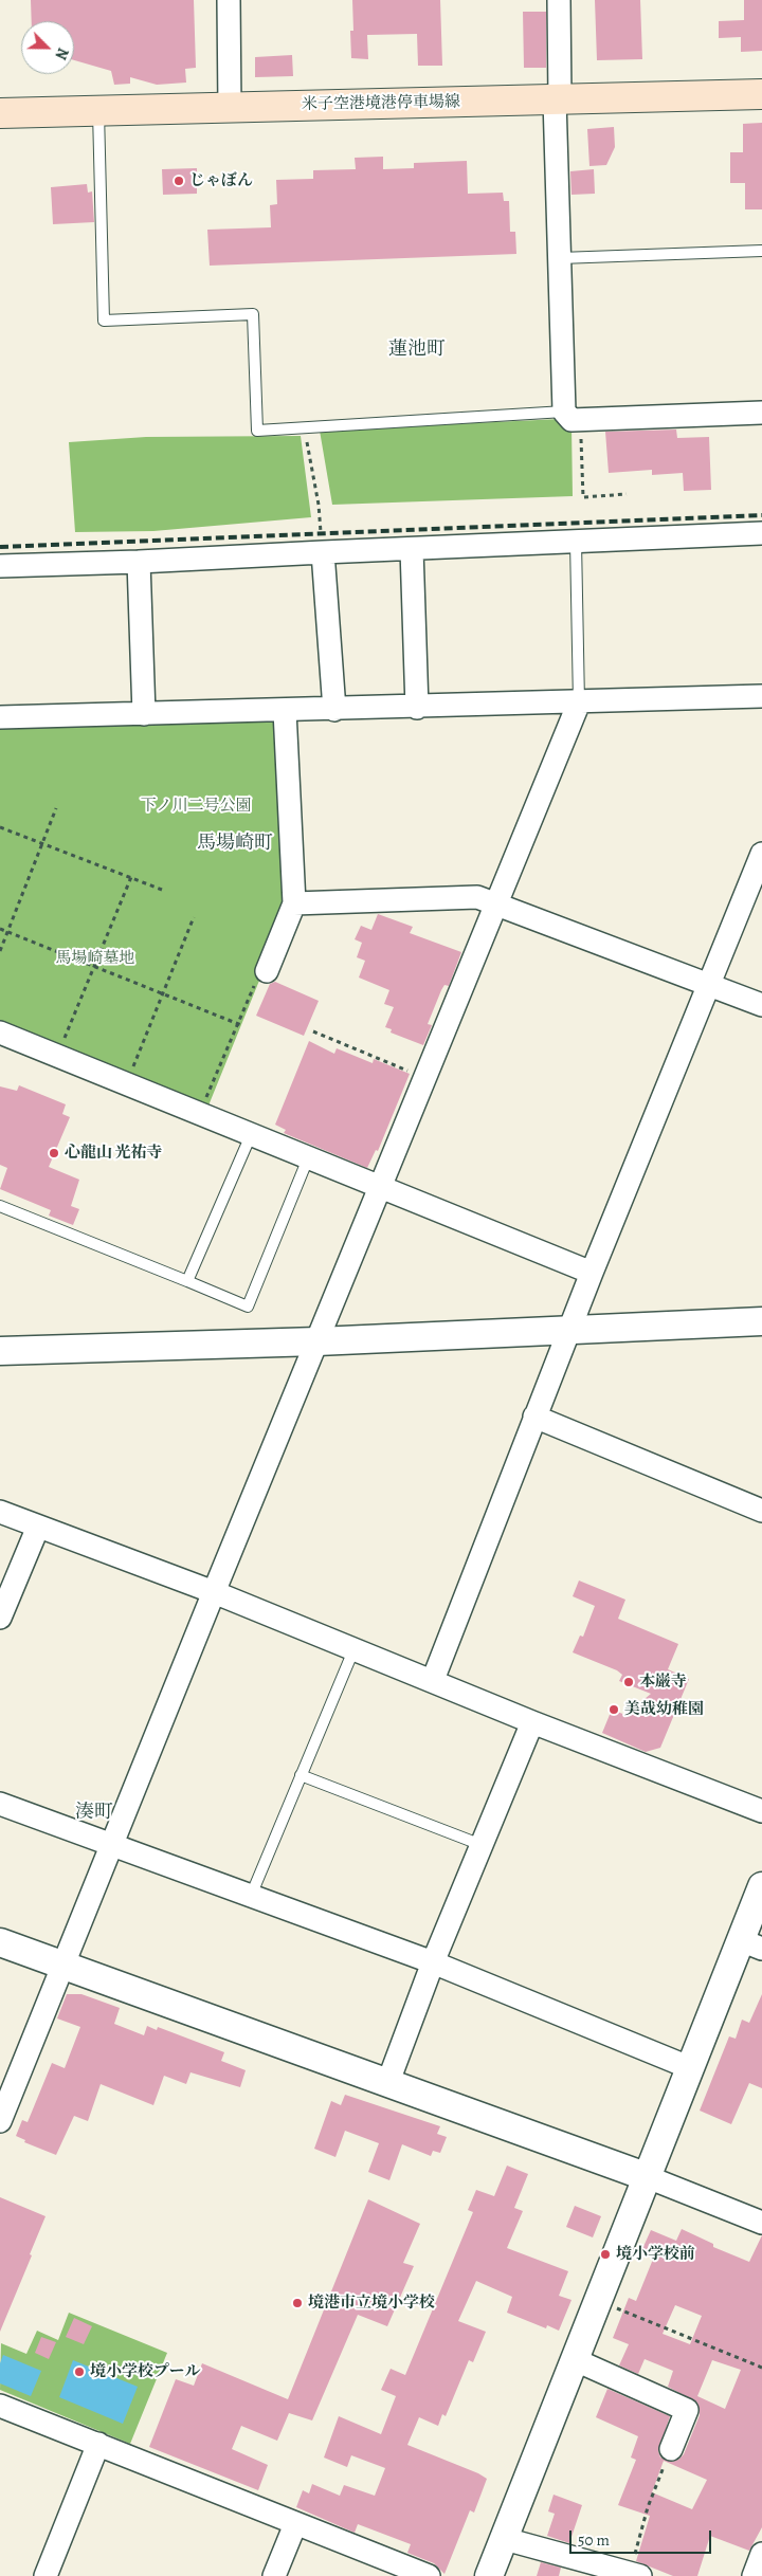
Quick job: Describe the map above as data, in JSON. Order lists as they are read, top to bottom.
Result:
{
  "streets": {
    "main road": ["米子空港境港停車場線"]
  },
  "districts": ["蓮池町", "馬場崎町", "湊町"],
  "parks": ["下ノ川二号公園", "馬場崎墓地"],
  "places": [
    "じゃぼん",
    "心龍山 光祐寺",
    "本巌寺",
    "美哉幼稚園",
    "境小学校前",
    "境港市立境小学校",
    "境小学校プール"
  ],
  "scale_bar": "50 m",
  "north": "bottom right"
}
